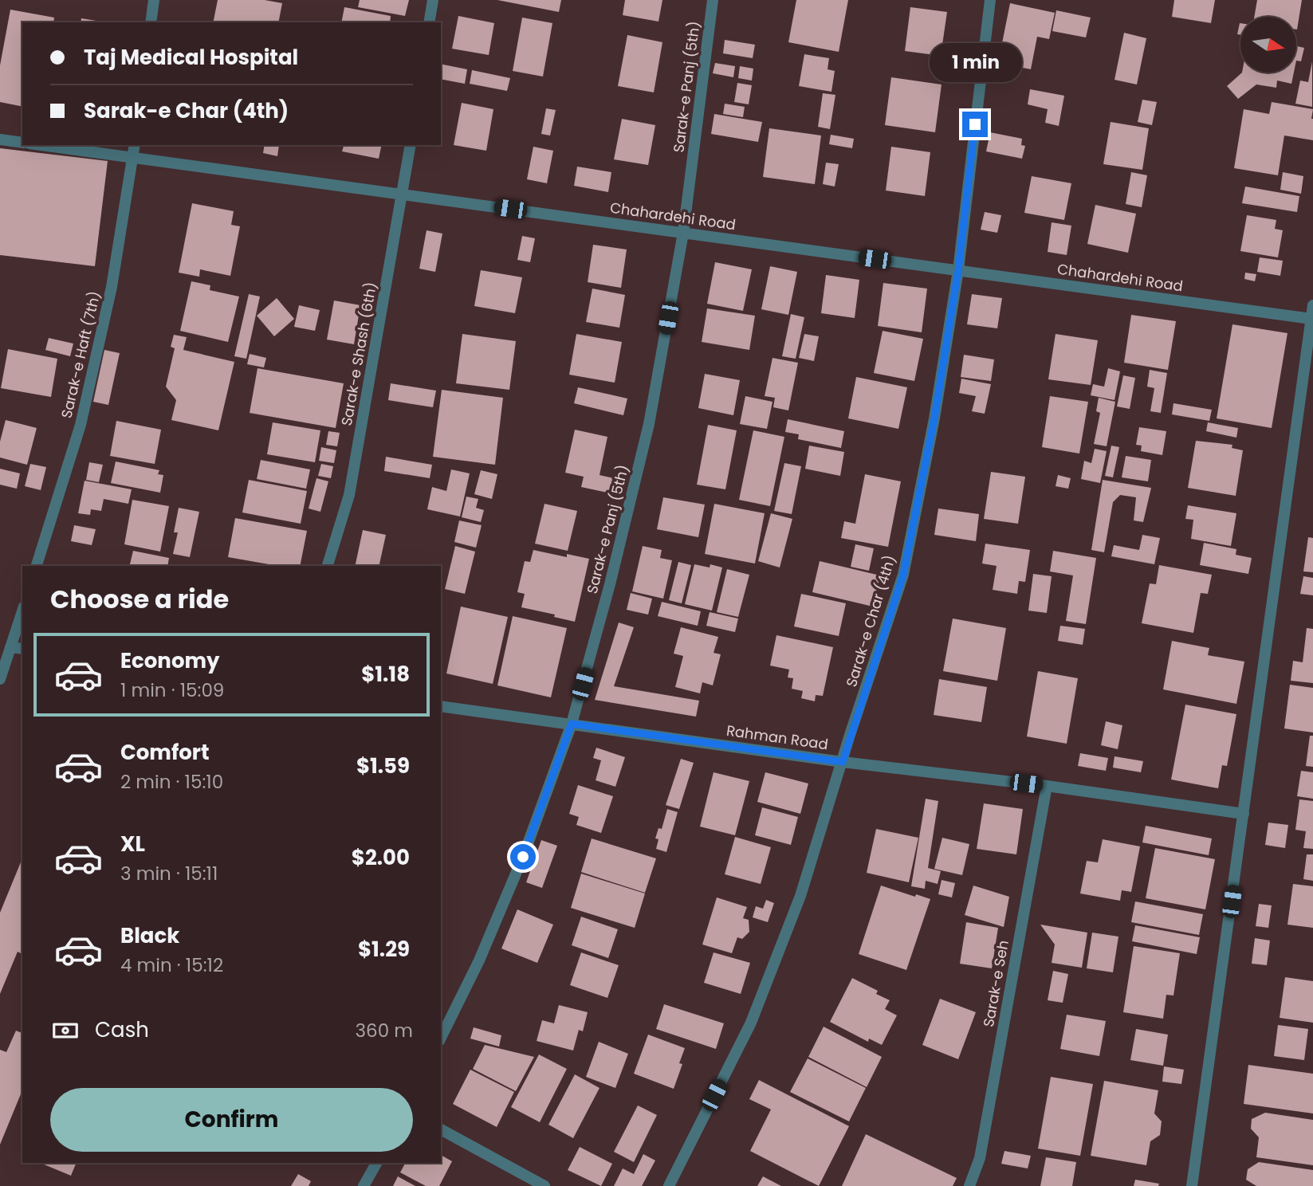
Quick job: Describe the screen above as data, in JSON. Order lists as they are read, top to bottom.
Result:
{
  "streets": {
    "street": [
      "Sarak-e Panj (5th)",
      "Chahardehi Road",
      "Sarak-e Shash (6th)",
      "Sarak-e Haft (7th)",
      "Sarak-e Char (4th)",
      "Rahman Road",
      "Sarak-e Seh"
    ]
  },
  "crossings": [
    ["Sarak-e Panj (5th)", "Chahardehi Road"],
    ["Sarak-e Panj (5th)", "Rahman Road"],
    ["Chahardehi Road", "Sarak-e Shash (6th)"],
    ["Chahardehi Road", "Sarak-e Haft (7th)"],
    ["Chahardehi Road", "Sarak-e Char (4th)"],
    ["Sarak-e Char (4th)", "Rahman Road"],
    ["Rahman Road", "Sarak-e Seh"]
  ],
  "north": "right",
  "page": {
    "banner": ["Taj Medical Hospital", "Sarak-e Char (4th)"],
    "bubble": "1 min",
    "heading": "Choose a ride",
    "list": [
      {
        "name": "Economy",
        "note": "1 min · 15:09",
        "value": "$1.18"
      },
      {
        "name": "Comfort",
        "note": "2 min · 15:10",
        "value": "$1.59"
      },
      {
        "name": "XL",
        "note": "3 min · 15:11",
        "value": "$2.00"
      },
      {
        "name": "Black",
        "note": "4 min · 15:12",
        "value": "$1.29"
      }
    ],
    "pay": ["Cash", "360 m"],
    "buttons": "Confirm"
  }
}
